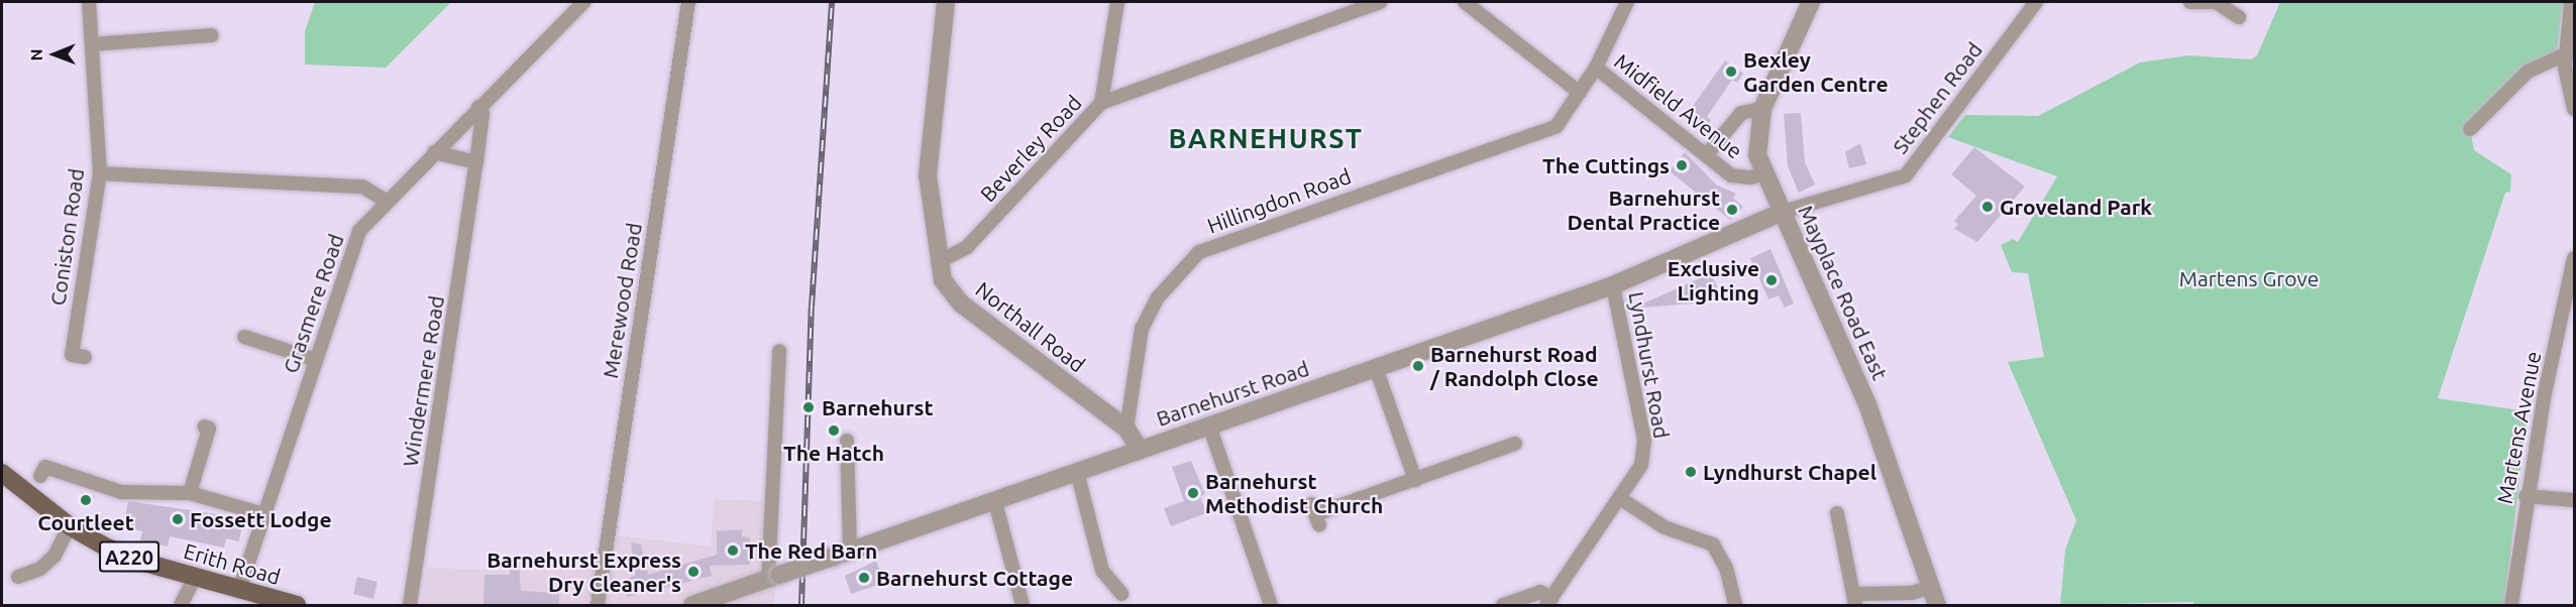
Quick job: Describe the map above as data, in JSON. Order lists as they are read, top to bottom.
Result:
{
  "streets": {
    "main road": ["A220", "Erith Road"],
    "street": [
      "Stephen Road",
      "Midfield Avenue",
      "Beverley Road",
      "Hillingdon Road",
      "Coniston Road",
      "Mayplace Road East",
      "Merewood Road",
      "Grasmere Road",
      "Northall Road",
      "Lyndhurst Road",
      "Windermere Road",
      "Barnehurst Road",
      "Martens Avenue"
    ]
  },
  "crossings": [
    ["Stephen Road", "Mayplace Road East"],
    ["Stephen Road", "Barnehurst Road"],
    ["Midfield Avenue", "Hillingdon Road"],
    ["Midfield Avenue", "Mayplace Road East"],
    ["Beverley Road", "Northall Road"],
    ["Hillingdon Road", "Northall Road"],
    ["Mayplace Road East", "Barnehurst Road"],
    ["Grasmere Road", "Windermere Road"],
    ["Grasmere Road", "Erith Road"],
    ["Northall Road", "Barnehurst Road"],
    ["Lyndhurst Road", "Barnehurst Road"]
  ],
  "districts": ["BARNEHURST"],
  "parks": ["Martens Grove"],
  "places": [
    "Bexley Garden Centre",
    "The Cuttings",
    "Groveland Park",
    "Barnehurst Dental Practice",
    "Exclusive Lighting",
    "Barnehurst Road / Randolph Close",
    "Barnehurst",
    "The Hatch",
    "Lyndhurst Chapel",
    "Barnehurst Methodist Church",
    "Courtleet",
    "Fossett Lodge",
    "The Red Barn",
    "Barnehurst Express Dry Cleaner's",
    "Barnehurst Cottage"
  ],
  "north": "left"
}
